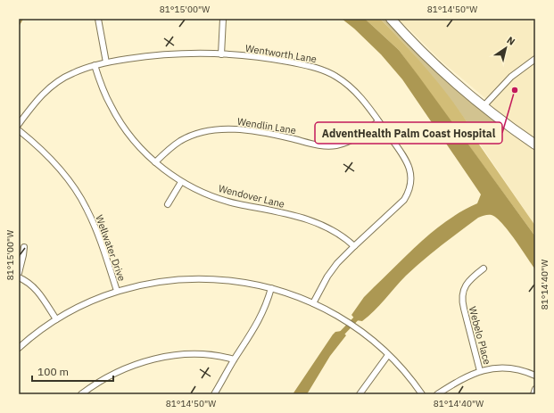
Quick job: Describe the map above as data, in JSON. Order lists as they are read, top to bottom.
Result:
{
  "streets": {
    "street": [
      "Wentworth Lane",
      "Wendlin Lane",
      "Wendover Lane",
      "Wellwater Drive",
      "Webelo Place"
    ]
  },
  "crossings": [
    ["Wentworth Lane", "Wendlin Lane"],
    ["Wentworth Lane", "Wendover Lane"],
    ["Wendlin Lane", "Wendover Lane"]
  ],
  "places": ["AdventHealth Palm Coast Hospital"],
  "scale_bar": "100 m",
  "north": "top right",
  "coordinates": ["81°15'00\"W", "81°14'50\"W", "81°14'40\"W"]
}
